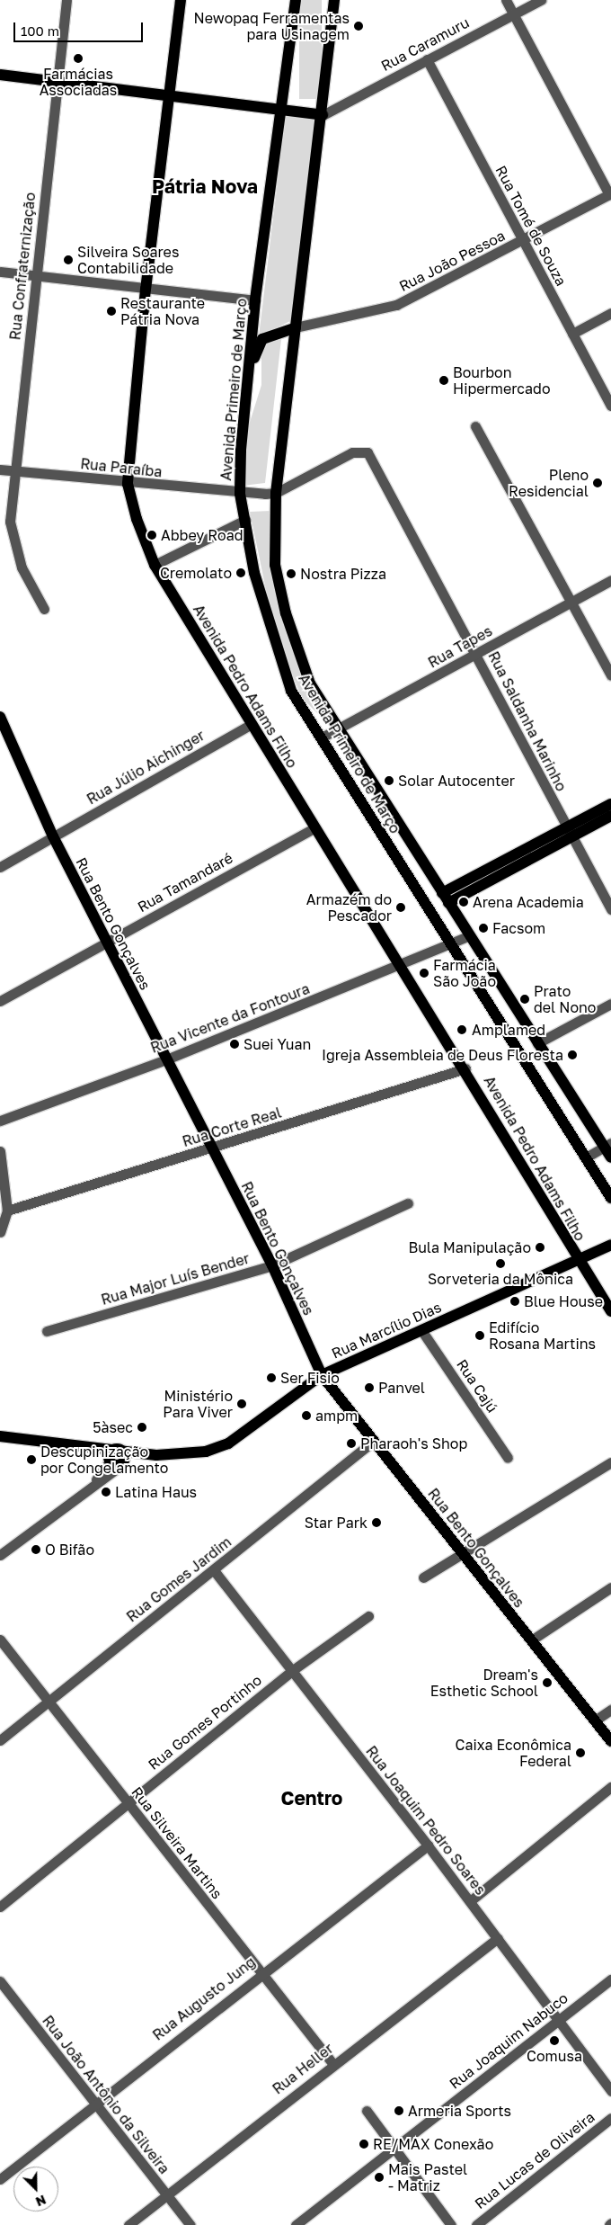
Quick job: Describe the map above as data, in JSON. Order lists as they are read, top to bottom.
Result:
{
  "streets": {
    "main road": [
      "Avenida Primeiro de Março",
      "Avenida Pedro Adams Filho",
      "Rua Bento Gonçalves",
      "Rua Marcílio Dias"
    ],
    "street": [
      "Rua Caramuru",
      "Rua Tomé de Souza",
      "Rua João Pessoa",
      "Rua Confraternização",
      "Rua Paraíba",
      "Rua Tapes",
      "Rua Saldanha Marinho",
      "Rua Júlio Aichinger",
      "Rua Tamandaré",
      "Rua Vicente da Fontoura",
      "Rua Corte Real",
      "Rua Major Luís Bender",
      "Rua Cajú",
      "Rua Gomes Jardim",
      "Rua Gomes Portinho",
      "Rua Joaquim Pedro Soares",
      "Rua Silveira Martins",
      "Rua Augusto Jung",
      "Rua Joaquim Nabuco",
      "Rua Heller",
      "Rua João Antônio da Silveira",
      "Rua Lucas de Oliveira"
    ]
  },
  "crossings": [
    ["Rua Caramuru", "Rua Tomé de Souza"],
    ["Rua Caramuru", "Avenida Primeiro de Março"],
    ["Rua Tomé de Souza", "Rua João Pessoa"],
    ["Rua João Pessoa", "Avenida Primeiro de Março"],
    ["Rua Confraternização", "Rua Paraíba"],
    ["Avenida Primeiro de Março", "Rua Paraíba"],
    ["Avenida Primeiro de Março", "Rua Tapes"],
    ["Avenida Primeiro de Março", "Rua Saldanha Marinho"],
    ["Avenida Primeiro de Março", "Rua Vicente da Fontoura"],
    ["Rua Paraíba", "Avenida Pedro Adams Filho"],
    ["Rua Paraíba", "Rua Saldanha Marinho"],
    ["Rua Tapes", "Rua Saldanha Marinho"],
    ["Avenida Pedro Adams Filho", "Rua Júlio Aichinger"],
    ["Avenida Pedro Adams Filho", "Rua Tamandaré"],
    ["Avenida Pedro Adams Filho", "Rua Vicente da Fontoura"],
    ["Avenida Pedro Adams Filho", "Rua Corte Real"],
    ["Avenida Pedro Adams Filho", "Rua Marcílio Dias"],
    ["Rua Júlio Aichinger", "Rua Bento Gonçalves"],
    ["Rua Tamandaré", "Rua Bento Gonçalves"],
    ["Rua Bento Gonçalves", "Rua Vicente da Fontoura"],
    ["Rua Bento Gonçalves", "Rua Corte Real"],
    ["Rua Bento Gonçalves", "Rua Major Luís Bender"],
    ["Rua Bento Gonçalves", "Rua Marcílio Dias"],
    ["Rua Bento Gonçalves", "Rua Gomes Jardim"],
    ["Rua Marcílio Dias", "Rua Cajú"],
    ["Rua Gomes Jardim", "Rua Joaquim Pedro Soares"],
    ["Rua Gomes Jardim", "Rua Silveira Martins"],
    ["Rua Gomes Portinho", "Rua Joaquim Pedro Soares"],
    ["Rua Gomes Portinho", "Rua Silveira Martins"],
    ["Rua Joaquim Pedro Soares", "Rua Augusto Jung"],
    ["Rua Joaquim Pedro Soares", "Rua Joaquim Nabuco"],
    ["Rua Joaquim Pedro Soares", "Rua Heller"],
    ["Rua Silveira Martins", "Rua Augusto Jung"],
    ["Rua Silveira Martins", "Rua Heller"],
    ["Rua Augusto Jung", "Rua João Antônio da Silveira"],
    ["Rua Heller", "Rua João Antônio da Silveira"]
  ],
  "districts": ["Pátria Nova", "Centro"],
  "places": [
    "Newopaq Ferramentas para Usinagem",
    "Farmácias Associadas",
    "Silveira Soares Contabilidade",
    "Restaurante Pátria Nova",
    "Bourbon Hipermercado",
    "Pleno Residencial",
    "Abbey Road",
    "Cremolato",
    "Nostra Pizza",
    "Solar Autocenter",
    "Arena Academia",
    "Armazém do Pescador",
    "Facsom",
    "Farmácia São João",
    "Prato del Nono",
    "Amplamed",
    "Suei Yuan",
    "Igreja Assembleia de Deus Floresta",
    "Bula Manipulação",
    "Sorveteria da Mônica",
    "Blue House",
    "Edifício Rosana Martins",
    "Ser Fisio",
    "Panvel",
    "Ministério Para Viver",
    "ampm",
    "5àsec",
    "Pharaoh's Shop",
    "Descupinização por Congelamento",
    "Latina Haus",
    "Star Park",
    "O Bifão",
    "Dream's Esthetic School",
    "Caixa Econômica Federal",
    "Comusa",
    "Armeria Sports",
    "RE/MAX Conexão",
    "Mais Pastel - Matriz"
  ],
  "scale_bar": "100 m",
  "north": "bottom right"
}
